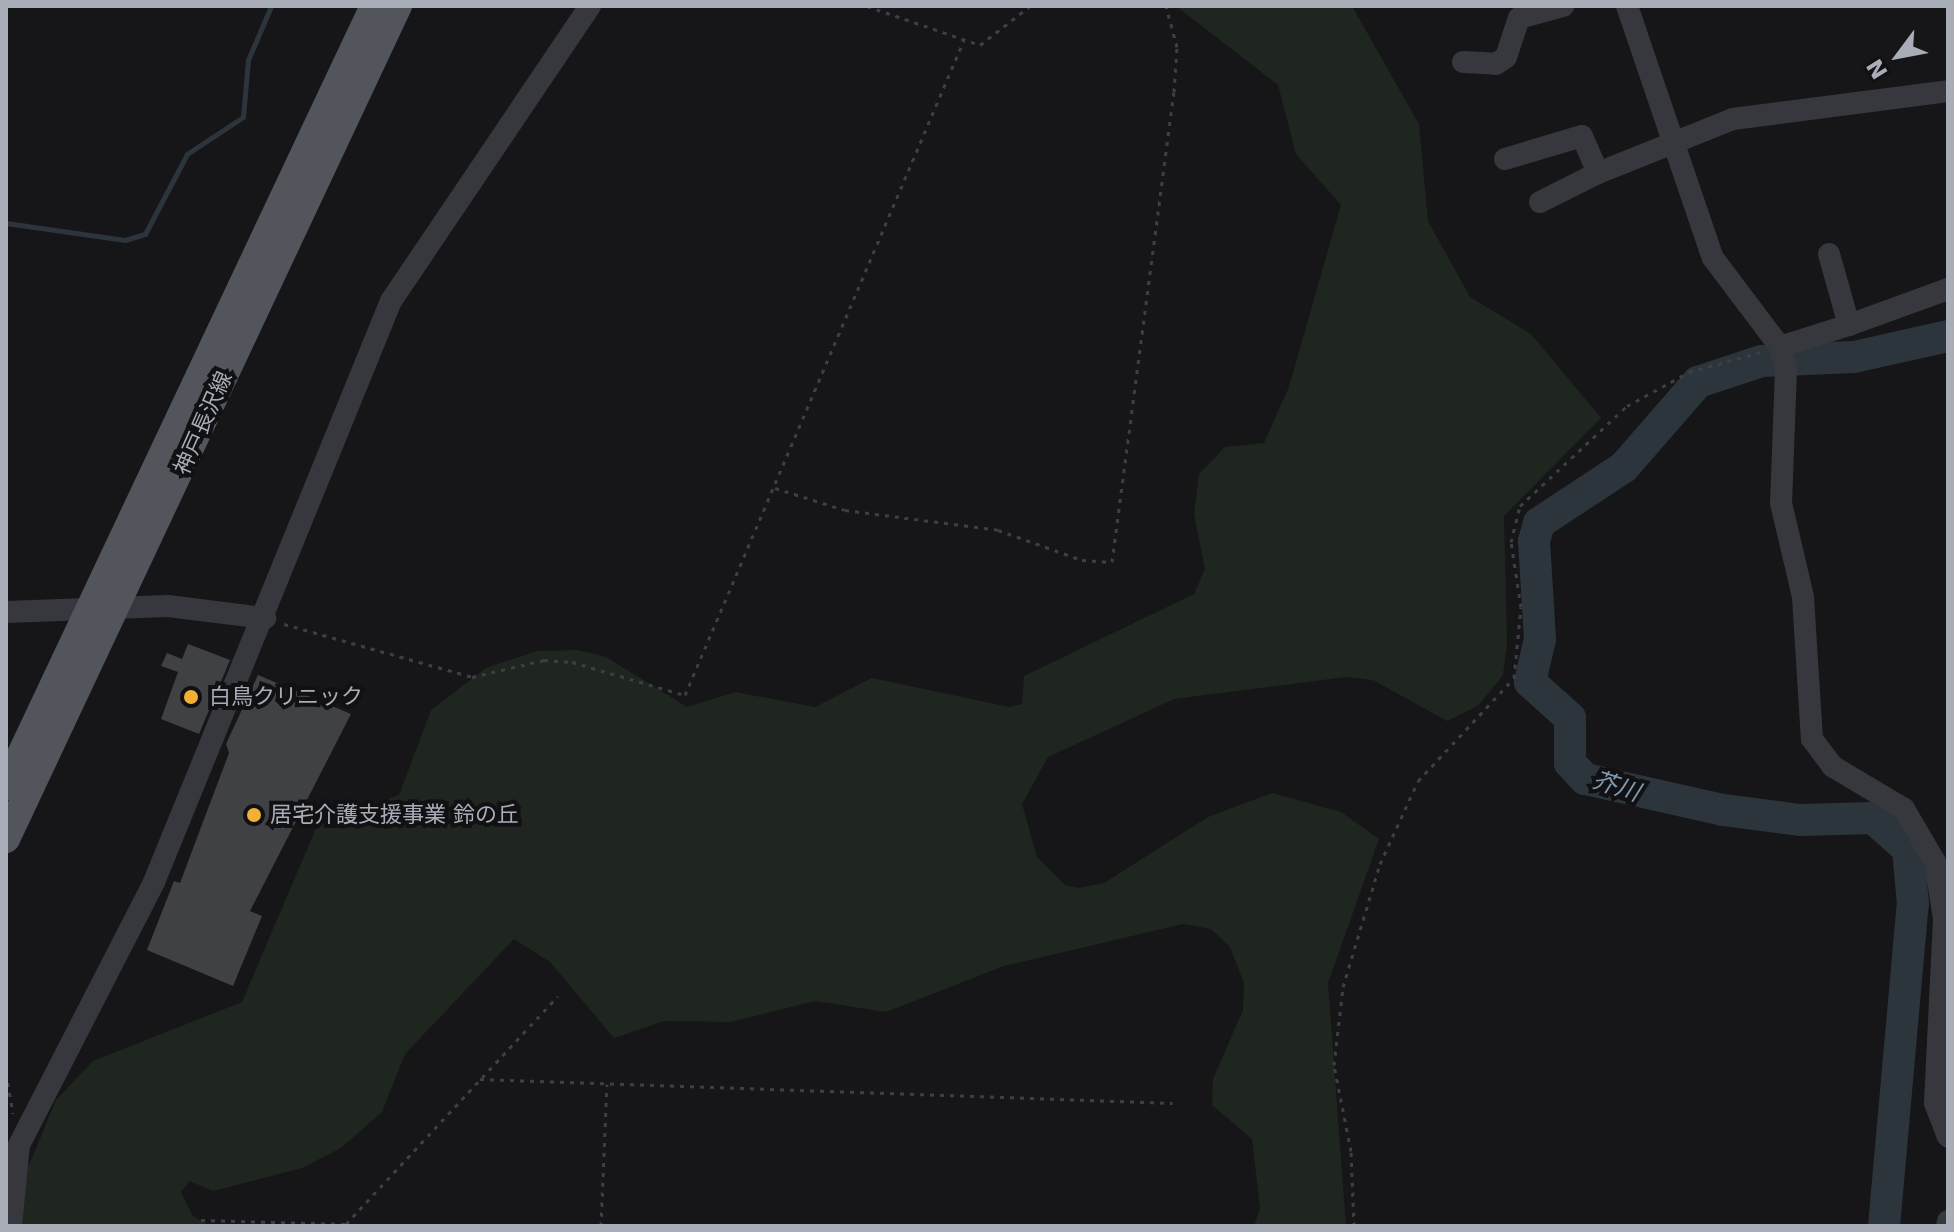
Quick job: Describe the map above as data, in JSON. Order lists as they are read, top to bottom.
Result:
{
  "streets": {
    "main road": ["神戸長沢線"]
  },
  "water": ["芥川"],
  "places": ["白鳥クリニック", "居宅介護支援事業 鈴の丘"],
  "north": "bottom left"
}
